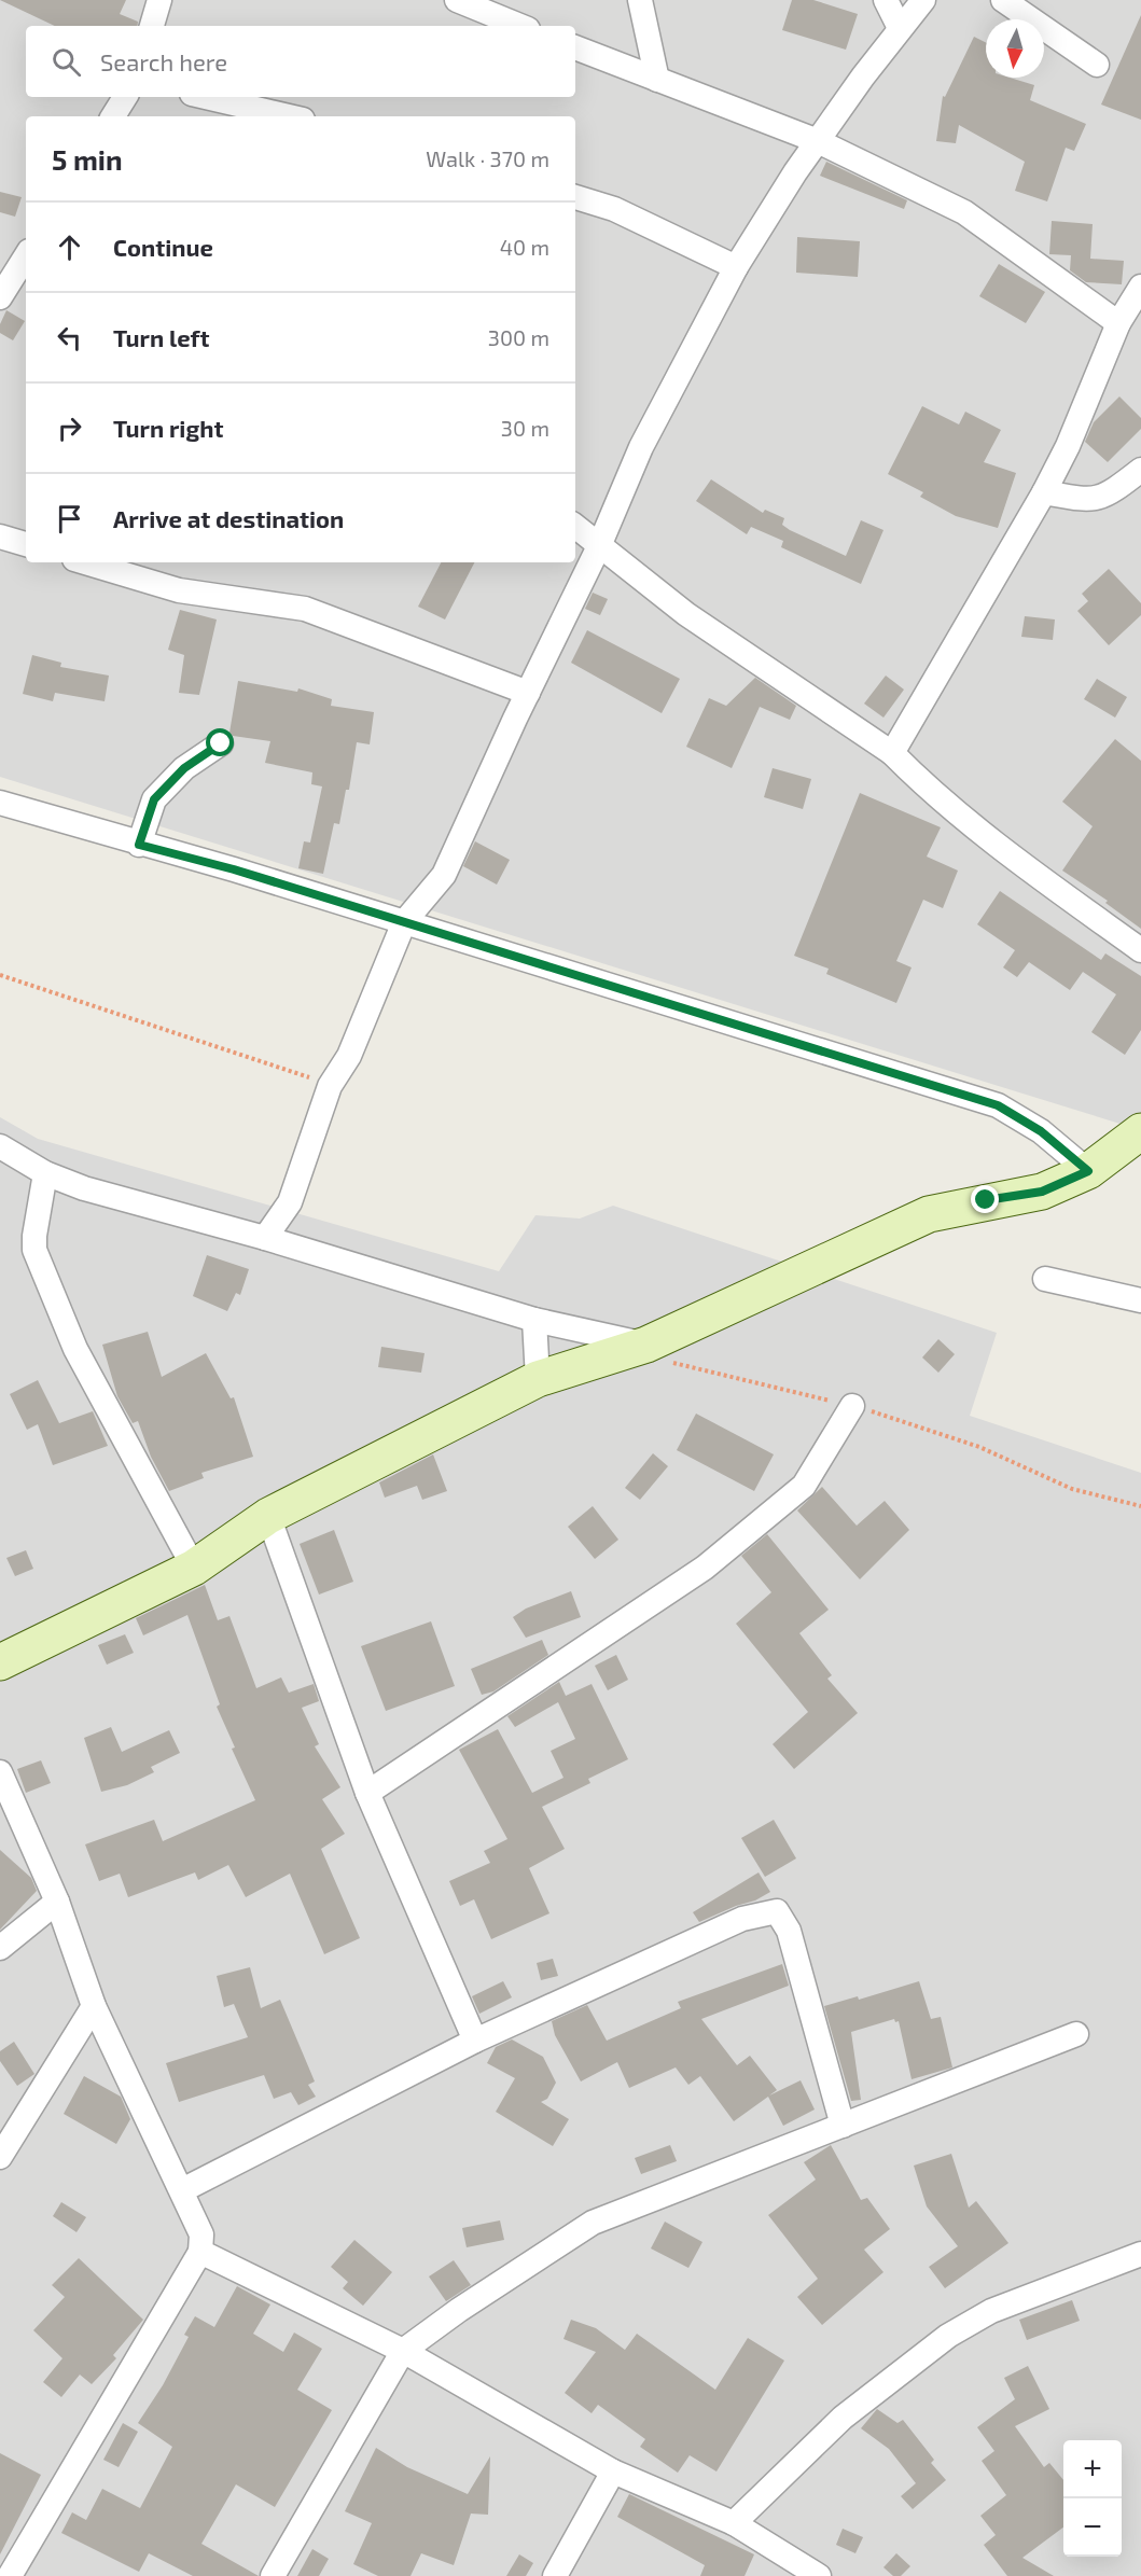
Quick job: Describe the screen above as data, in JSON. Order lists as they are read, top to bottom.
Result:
{
  "north": "bottom",
  "page": {
    "search": "Search here",
    "heading": ["5 min", "Walk · 370 m"],
    "list": [
      ["Continue", "40 m"],
      ["Turn left", "300 m"],
      ["Turn right", "30 m"],
      "Arrive at destination"
    ],
    "map_buttons": ["+", "−"]
  }
}
